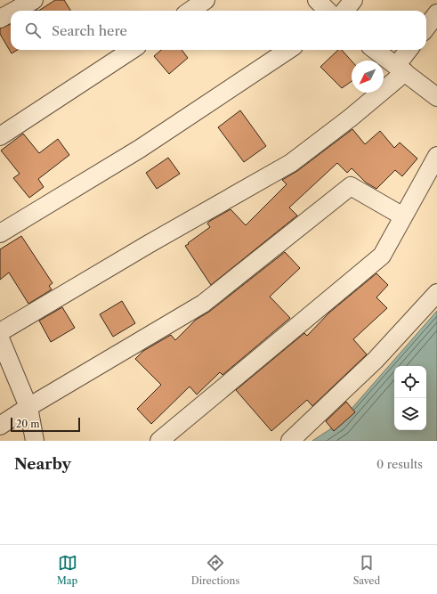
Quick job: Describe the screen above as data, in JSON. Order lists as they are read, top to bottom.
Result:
{
  "scale_bar": "20 m",
  "north": "bottom left",
  "page": {
    "search": "Search here",
    "scale": "20 m",
    "heading": ["Nearby", "0 results"],
    "nav": ["Map", "Directions", "Saved"]
  }
}
